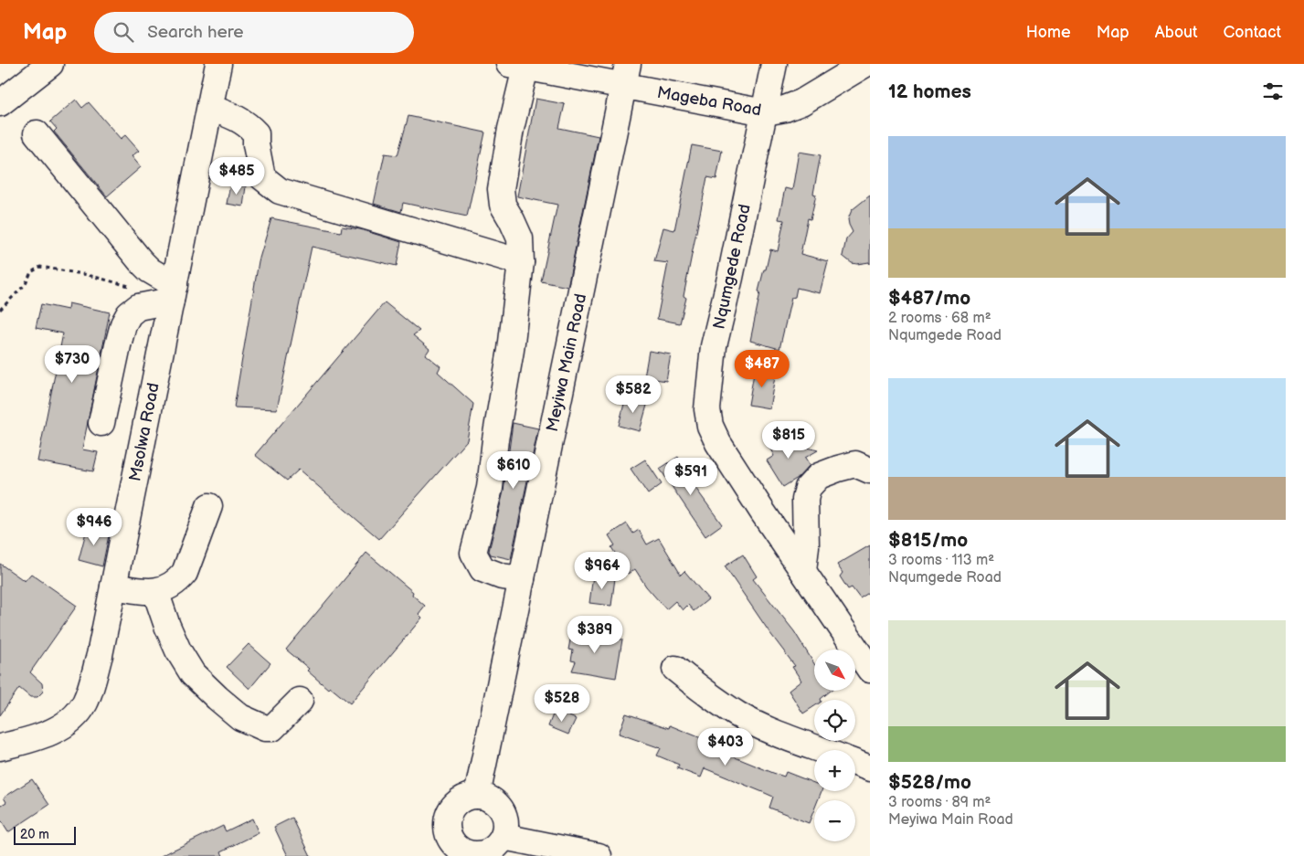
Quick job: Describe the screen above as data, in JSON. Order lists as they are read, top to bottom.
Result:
{
  "streets": {
    "street": [
      "Mageba Road",
      "Nqumgede Road",
      "Meyiwa Main Road",
      "Msolwa Road"
    ]
  },
  "crossings": [
    ["Mageba Road", "Nqumgede Road"],
    ["Mageba Road", "Meyiwa Main Road"]
  ],
  "scale_bar": "20 m",
  "north": "bottom right",
  "page": {
    "header": "Map",
    "search": "Search here",
    "nav": [
      "Home",
      "Map",
      "About",
      "Contact"
    ],
    "heading": "12 homes",
    "list": [
      {
        "name": "$487/mo",
        "note": "2 rooms · 68 m² · Nqumgede Road"
      },
      {
        "name": "$815/mo",
        "note": "3 rooms · 113 m² · Nqumgede Road"
      },
      {
        "name": "$528/mo",
        "note": "3 rooms · 89 m² · Meyiwa Main Road"
      }
    ],
    "price": [
      "$485",
      "$730",
      "$487",
      "$582",
      "$815",
      "$610",
      "$591",
      "$946",
      "$964",
      "$389",
      "$528",
      "$403"
    ],
    "map_buttons": ["+", "−"],
    "scale": "20 m"
  }
}
